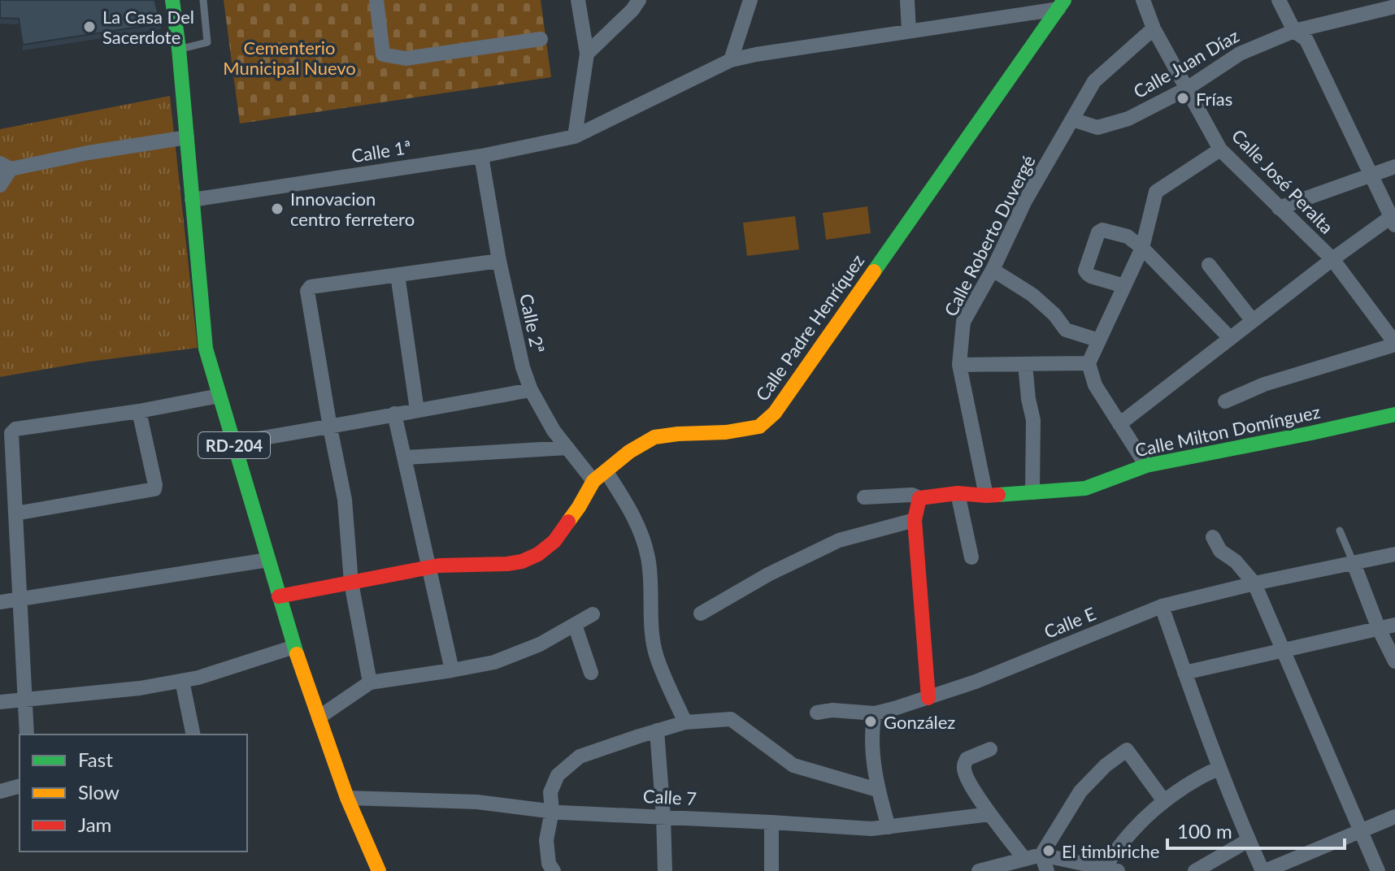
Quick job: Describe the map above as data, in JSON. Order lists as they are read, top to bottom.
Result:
{
  "streets": {
    "street": [
      "Calle Juan Díaz",
      "Calle 1ª",
      "Calle José Peralta",
      "Calle Roberto Duvergé",
      "Calle 2ª",
      "Calle Padre Henríquez",
      "Calle Milton Domínguez",
      "RD-204",
      "Calle E",
      "Calle 7"
    ]
  },
  "crossings": [
    ["Calle Juan Díaz", "Calle José Peralta"],
    ["Calle Juan Díaz", "Calle Roberto Duvergé"],
    ["Calle 1ª", "Calle 2ª"],
    ["Calle 1ª", "Calle Padre Henríquez"],
    ["Calle 1ª", "RD-204"],
    ["Calle José Peralta", "Calle Roberto Duvergé"],
    ["Calle Roberto Duvergé", "Calle Milton Domínguez"],
    ["Calle 2ª", "Calle Padre Henríquez"],
    ["Calle Padre Henríquez", "RD-204"],
    ["RD-204", "Calle 7"]
  ],
  "parks": ["Cementerio Municipal Nuevo"],
  "places": [
    "La Casa Del Sacerdote",
    "Frías",
    "Innovacion centro ferretero",
    "González",
    "El timbiriche"
  ],
  "legend": ["Fast", "Slow", "Jam"],
  "scale_bar": "100 m"
}
